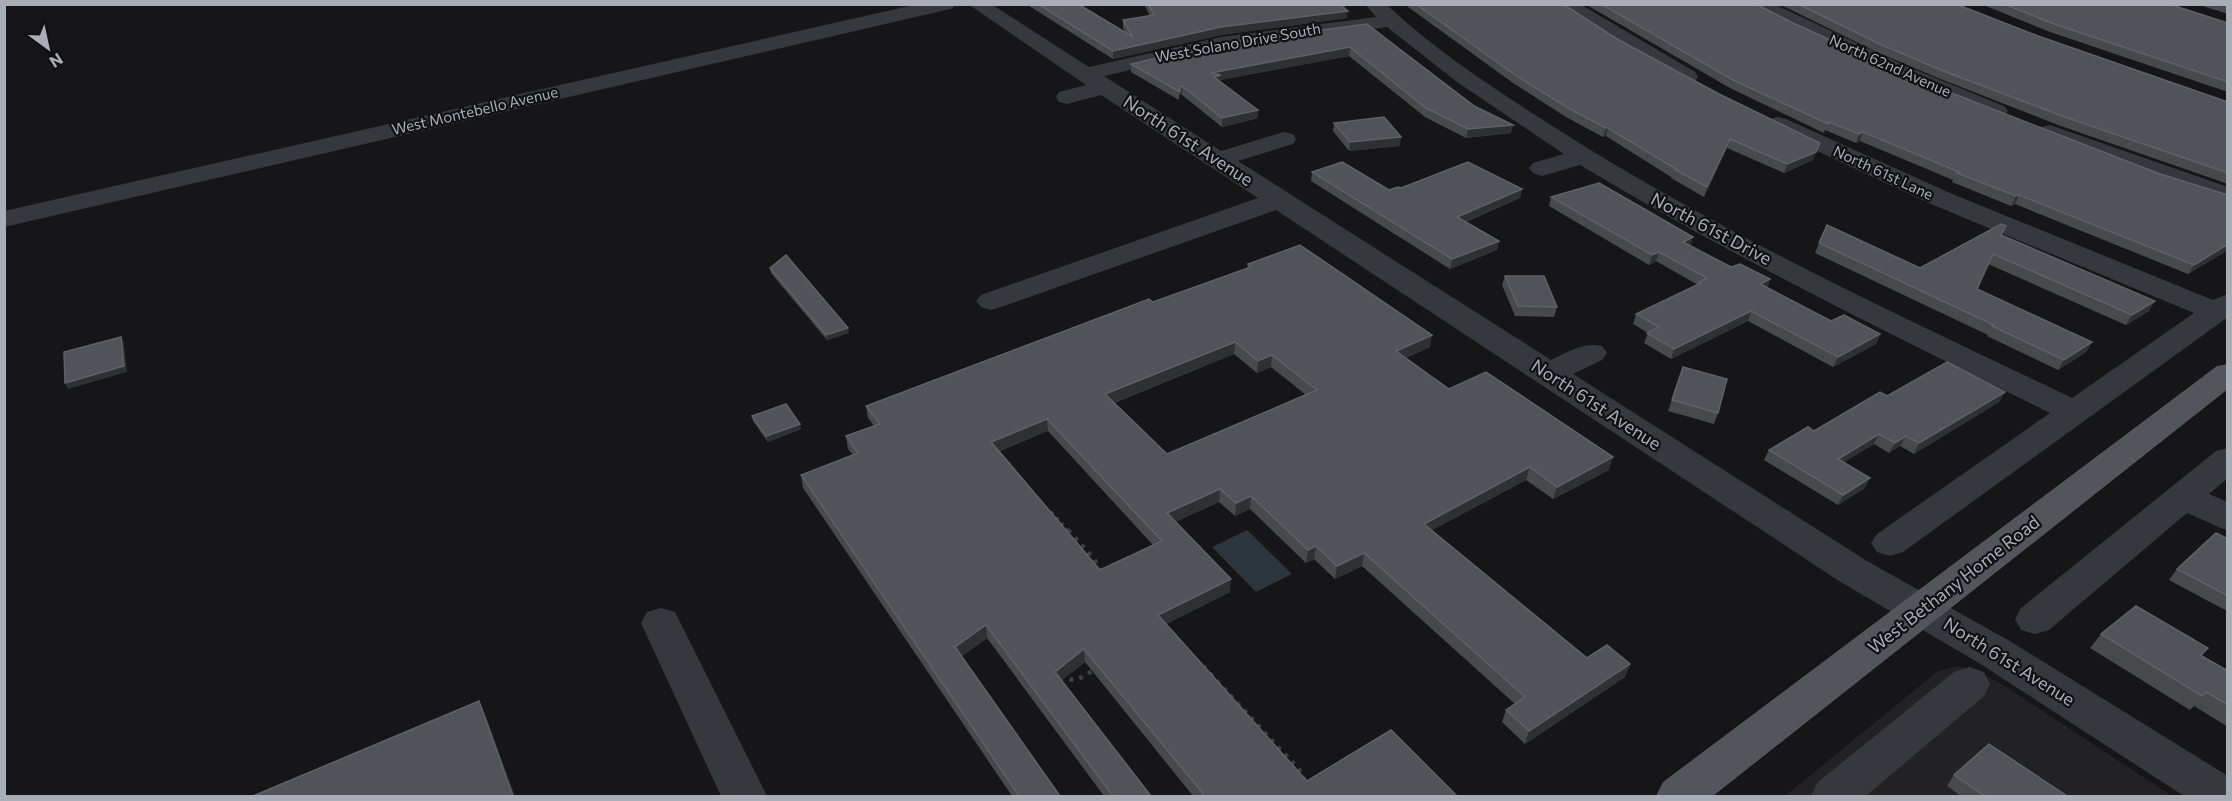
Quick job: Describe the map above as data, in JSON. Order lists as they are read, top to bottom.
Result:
{
  "streets": {
    "main road": ["West Bethany Home Road"],
    "street": [
      "West Solano Drive South",
      "North 62nd Avenue",
      "West Montebello Avenue",
      "North 61st Avenue",
      "North 61st Lane",
      "North 61st Drive"
    ]
  },
  "crossings": [
    ["West Solano Drive South", "North 61st Avenue"],
    ["West Solano Drive South", "North 61st Drive"],
    ["North 61st Avenue", "West Bethany Home Road"]
  ],
  "north": "bottom right"
}
